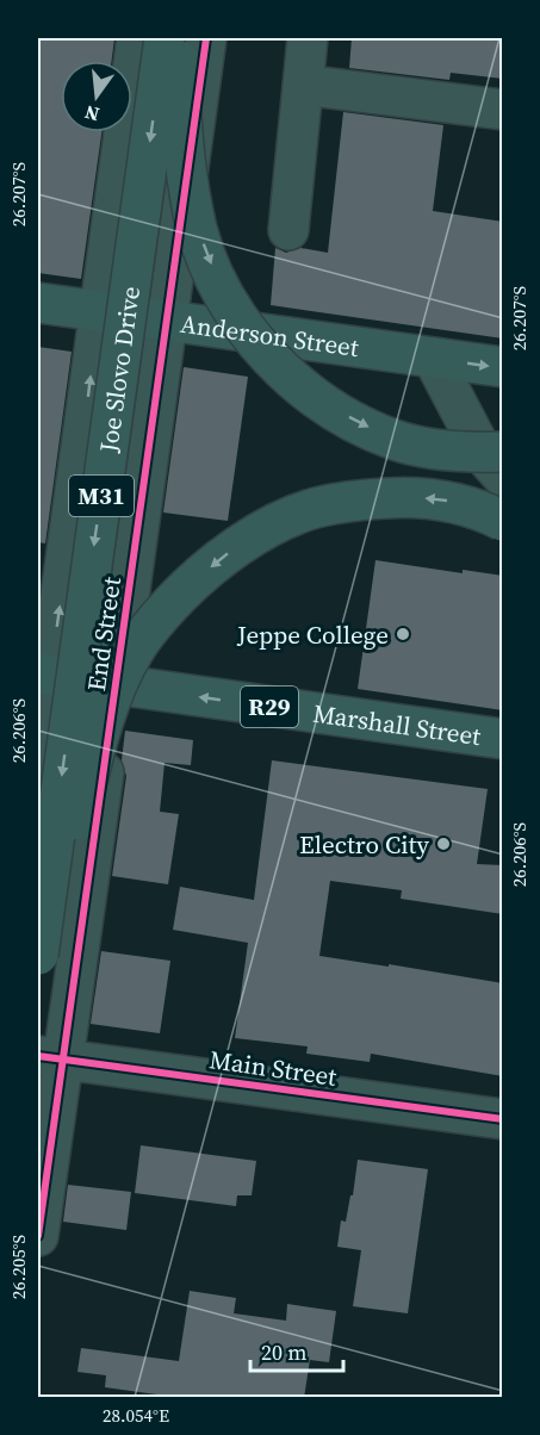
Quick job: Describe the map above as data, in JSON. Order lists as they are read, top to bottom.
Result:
{
  "streets": {
    "main road": [
      "Anderson Street",
      "Joe Slovo Drive",
      "M31",
      "R29",
      "Marshall Street"
    ],
    "street": ["End Street", "Main Street"]
  },
  "crossings": [
    ["Anderson Street", "End Street"],
    ["End Street", "Marshall Street"],
    ["End Street", "Main Street"]
  ],
  "one_way": ["Joe Slovo Drive", "Marshall Street"],
  "places": ["Jeppe College", "Electro City"],
  "scale_bar": "20 m",
  "north": "bottom",
  "coordinates": [
    "26.207°S",
    "26.206°S",
    "26.205°S",
    "28.054°E"
  ]
}
